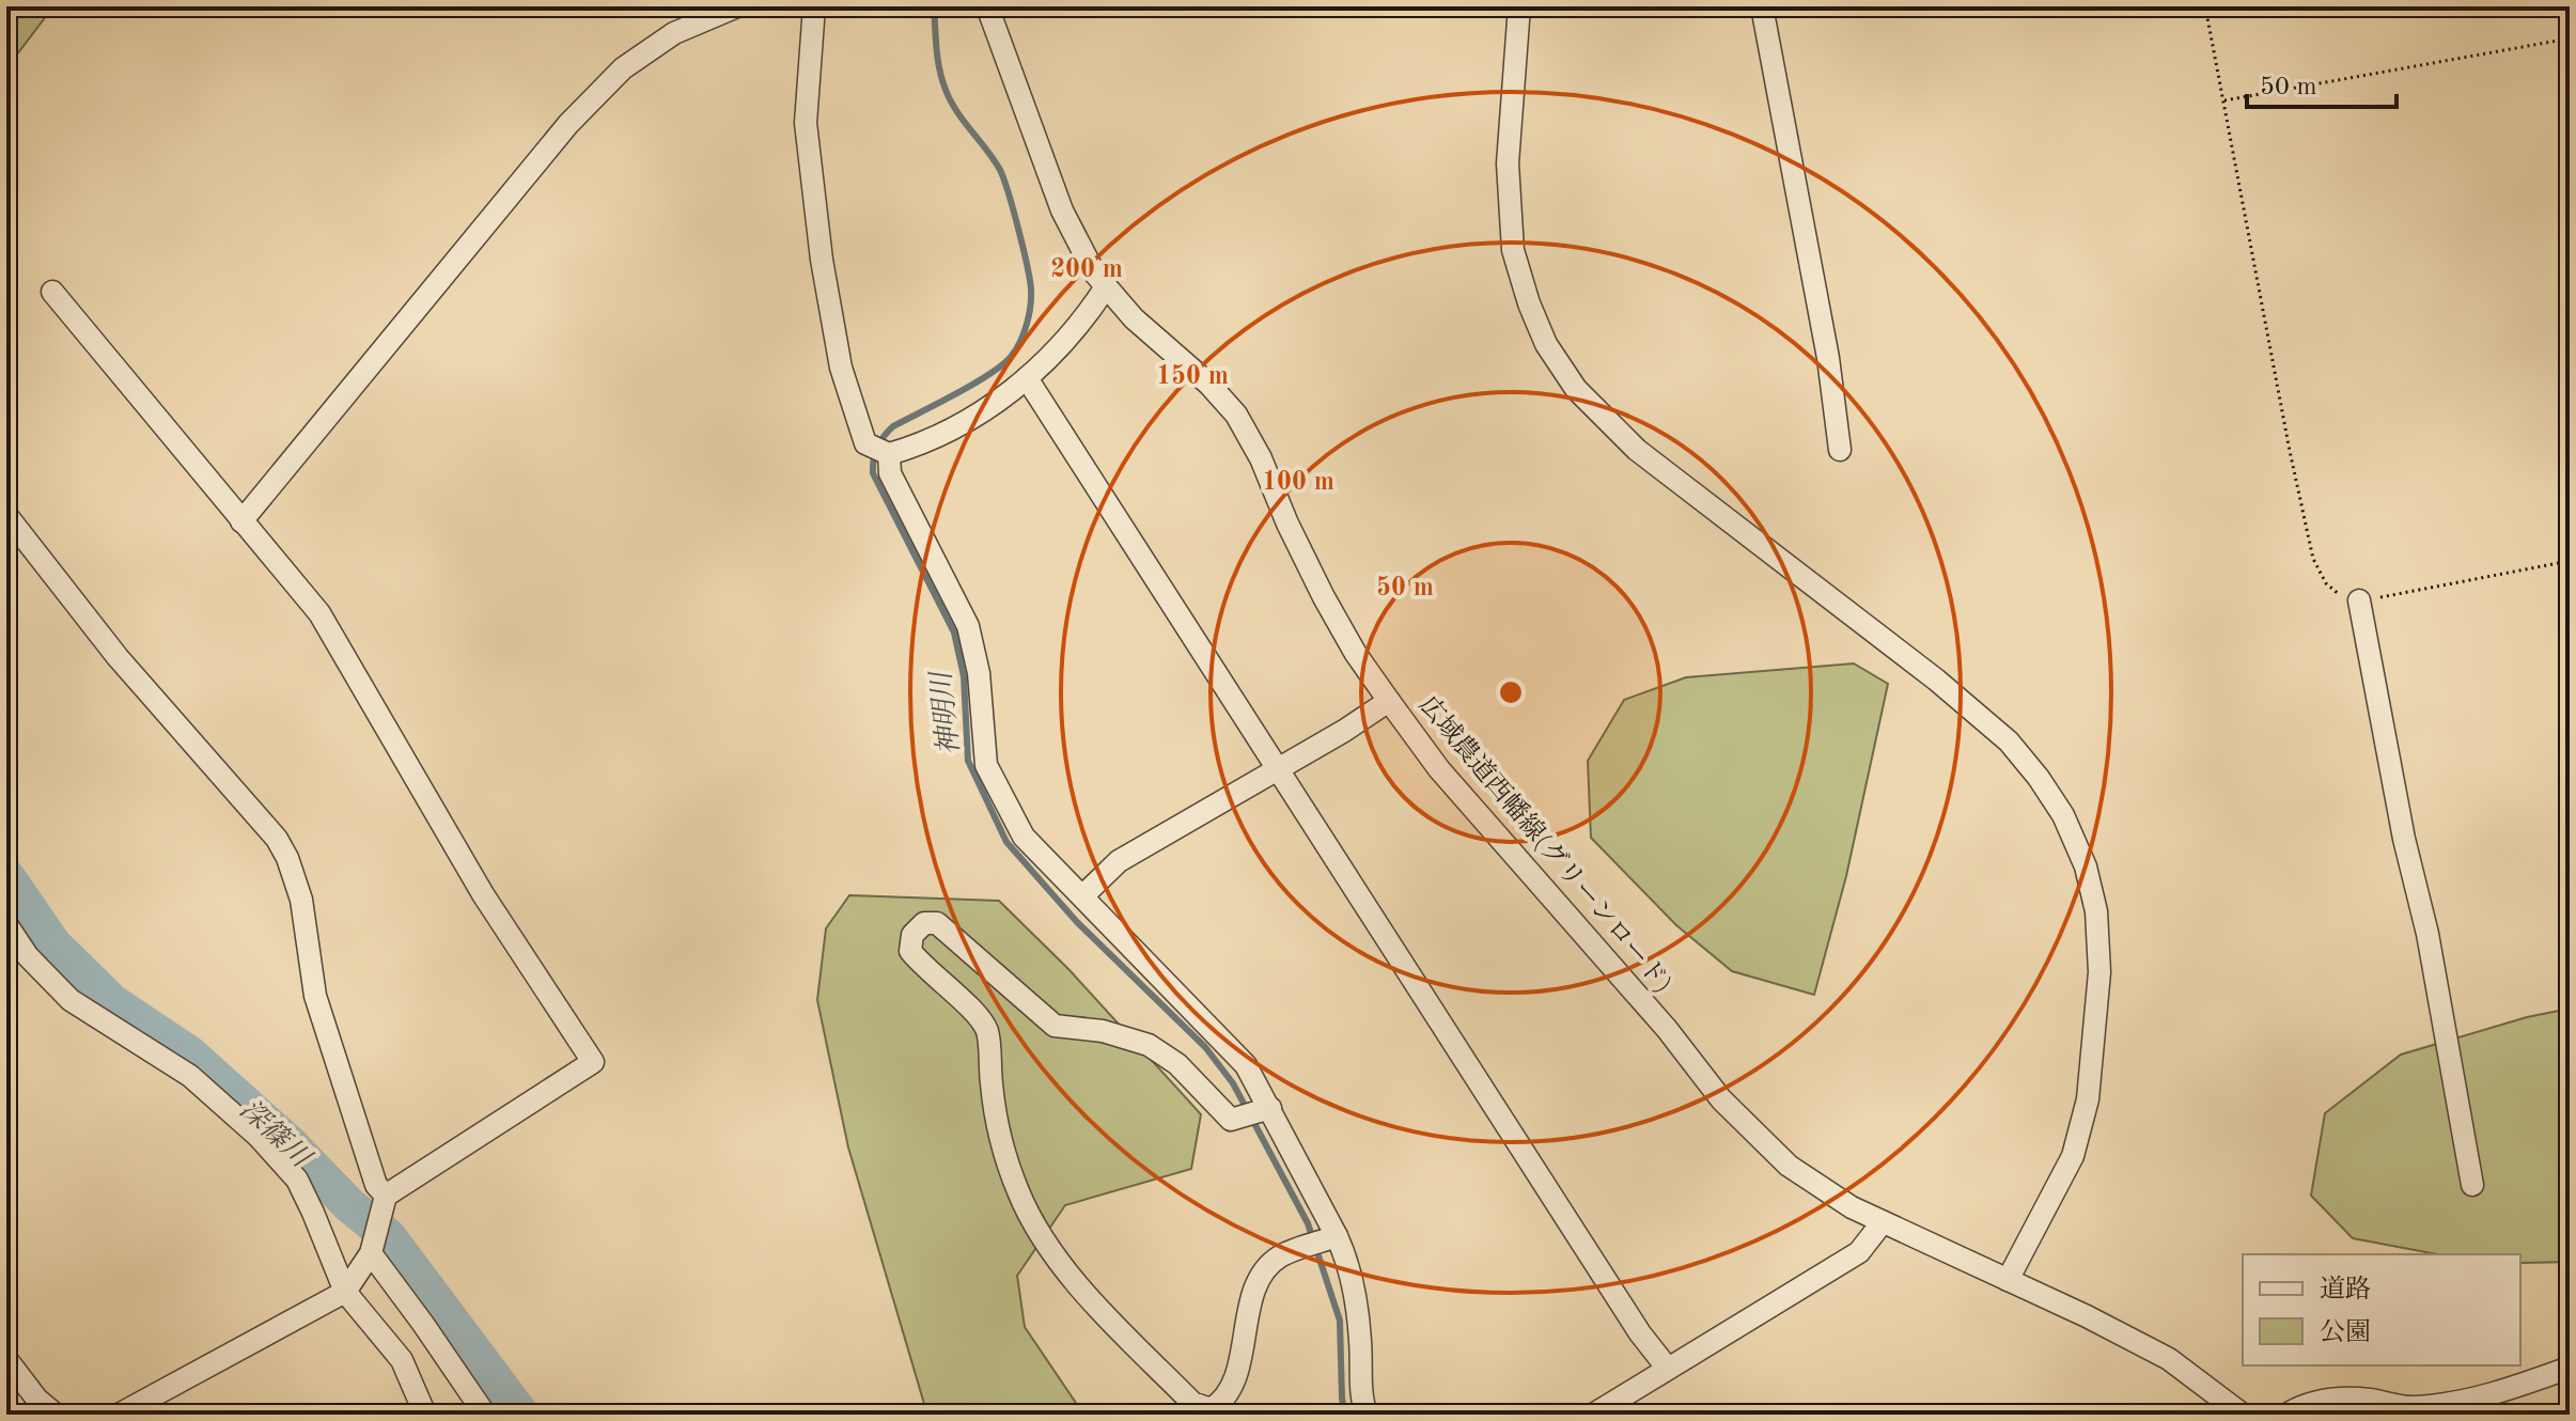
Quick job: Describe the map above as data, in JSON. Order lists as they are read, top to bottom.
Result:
{
  "streets": {
    "street": ["広域農道西幡線(グリーンロード)"]
  },
  "water": ["神明川", "深篠川"],
  "legend": ["道路", "公園"],
  "scale_bar": "50 m",
  "rings": [
    "200 m",
    "150 m",
    "100 m",
    "50 m"
  ]
}
